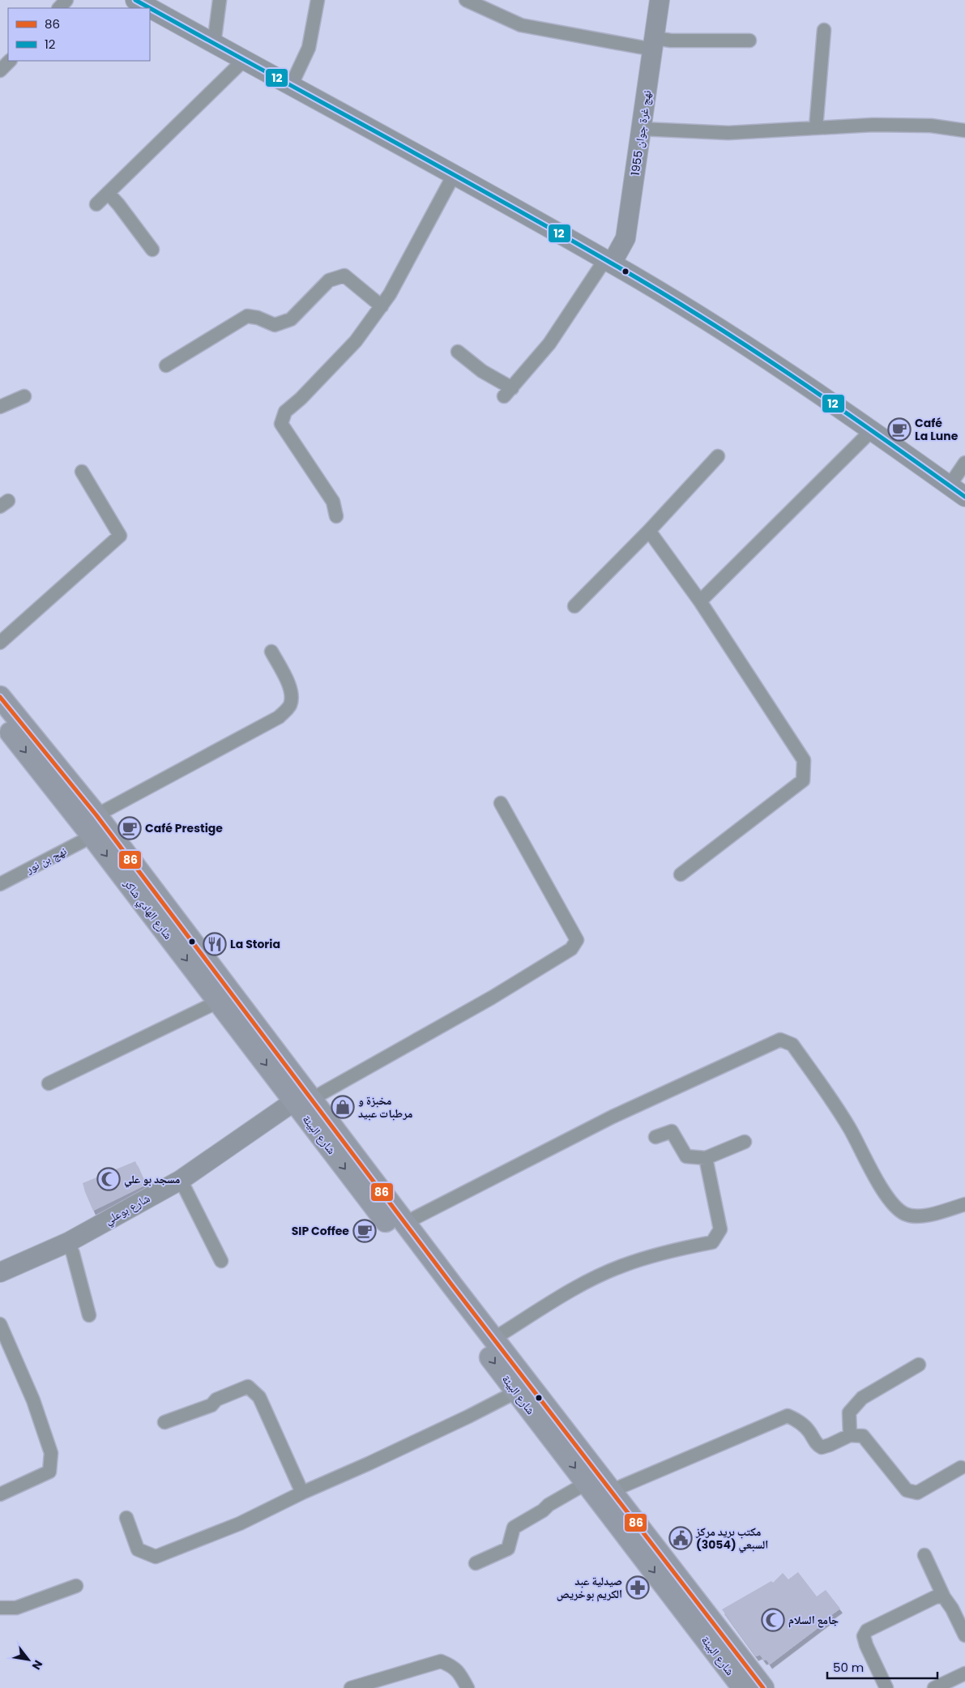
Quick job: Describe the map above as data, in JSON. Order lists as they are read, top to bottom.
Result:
{
  "streets": {
    "main road": ["شارع الهادي شاكر", "شارع البيئة"],
    "street": ["نهج غرة جوان 1955", "نهج بن نور", "شارع بوعلي"]
  },
  "crossings": [
    ["نهج بن نور", "شارع الهادي شاكر"],
    ["شارع الهادي شاكر", "شارع البيئة"],
    ["شارع الهادي شاكر", "شارع بوعلي"],
    ["شارع البيئة", "شارع بوعلي"]
  ],
  "places": {
    "cafe": ["Café La Lune", "Café Prestige", "SIP Coffee"],
    "restaurant": ["La Storia"],
    "shop": ["مخبزة و مرطبات عبيد"],
    "mosque": ["مسجد بو علي", "جامع السلام"],
    "public building": ["مكتب بريد مركز السبعي (3054)"],
    "pharmacy": ["صيدلية عبد الكريم بوخريص"]
  },
  "lines": ["transit line 12", "transit line 86"],
  "legend": ["86", "12"],
  "scale_bar": "50 m",
  "north": "bottom right"
}
